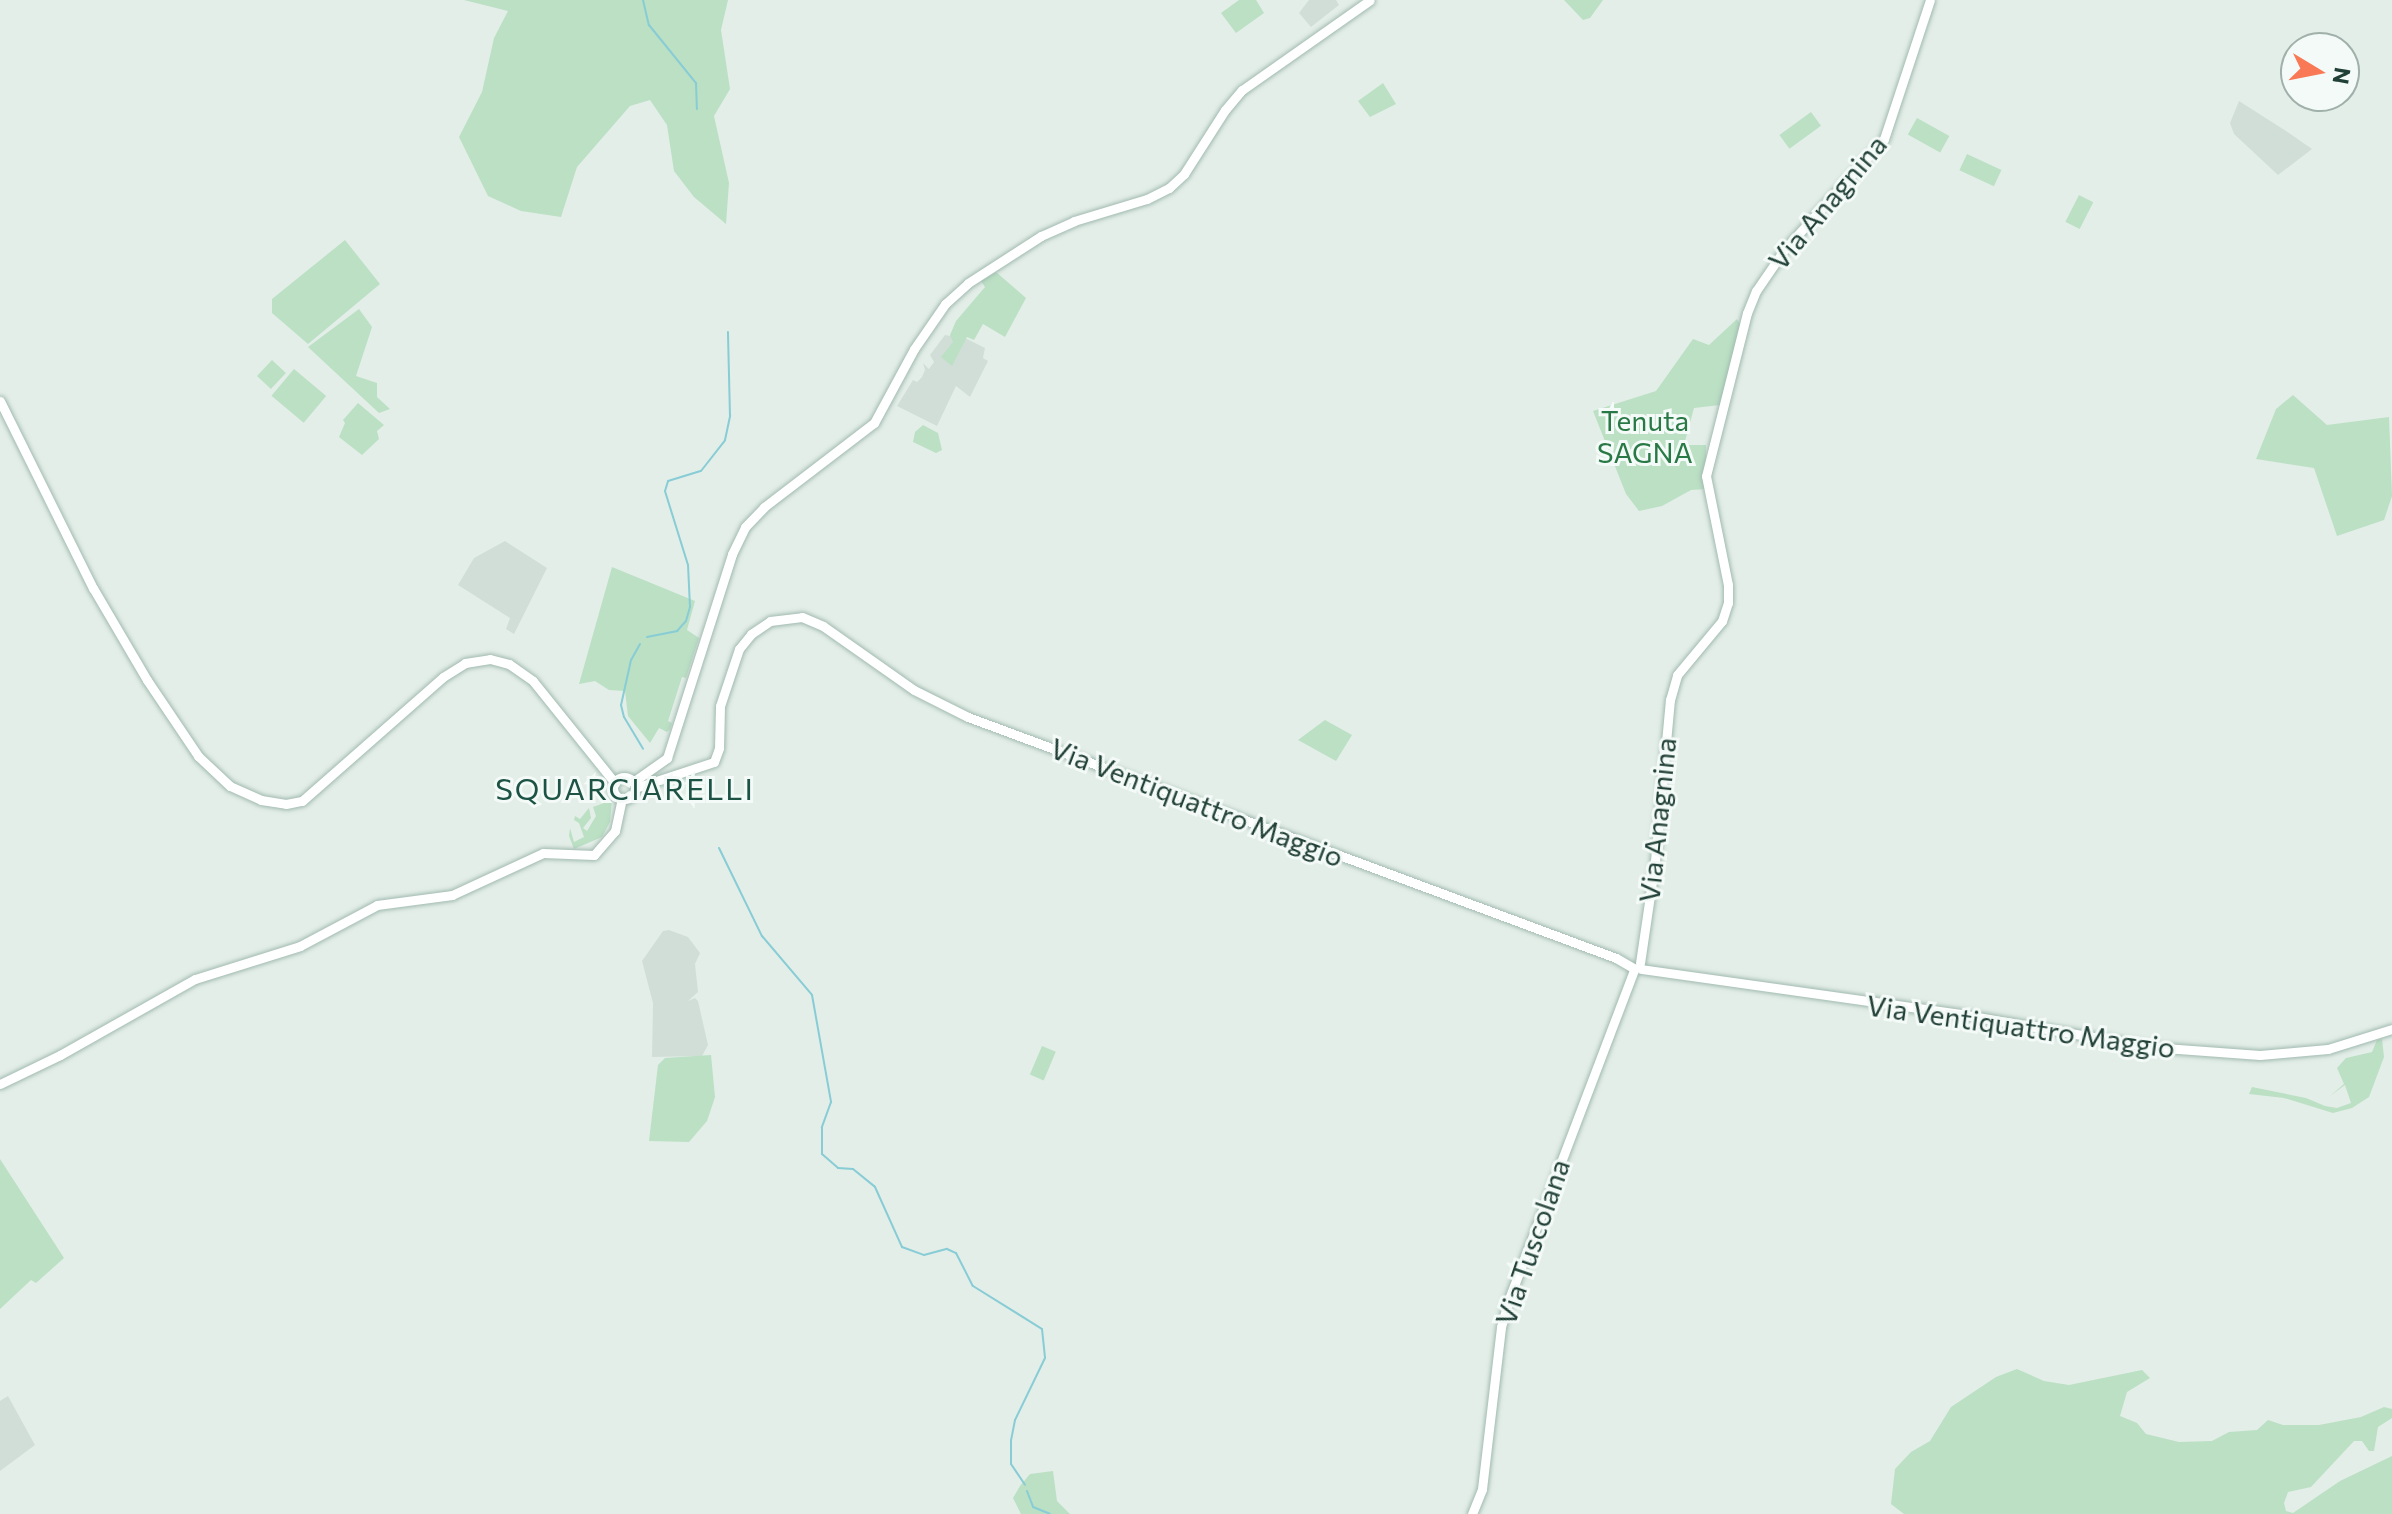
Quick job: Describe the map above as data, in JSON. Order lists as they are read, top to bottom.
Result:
{
  "streets": {
    "main road": ["Via Anagnina", "Via Ventiquattro Maggio", "Via Tuscolana"]
  },
  "crossings": [
    ["Via Anagnina", "Via Ventiquattro Maggio"],
    ["Via Anagnina", "Via Tuscolana"],
    ["Via Ventiquattro Maggio", "Via Tuscolana"]
  ],
  "districts": ["SQUARCIARELLI"],
  "parks": ["Tenuta SAGNA"],
  "north": "right"
}
